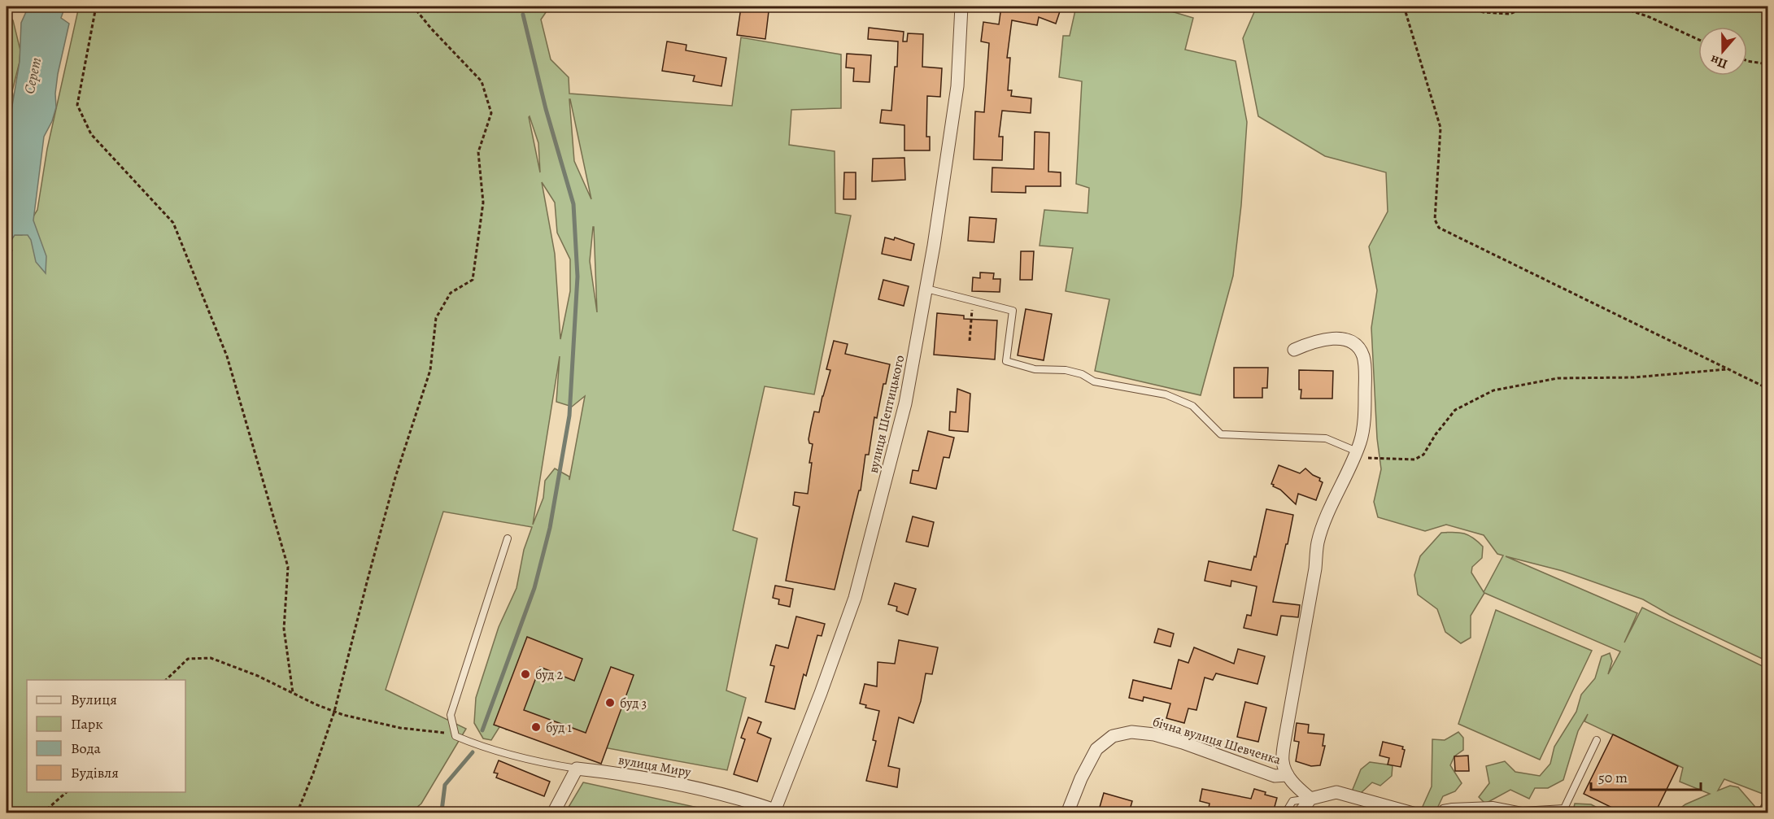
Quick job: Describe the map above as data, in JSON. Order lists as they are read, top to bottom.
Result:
{
  "streets": {
    "street": ["вулиця Шептицького", "бічна вулиця Шевченка", "вулиця Миру"]
  },
  "crossings": [
    ["вулиця Шептицького", "вулиця Миру"]
  ],
  "water": ["Серет"],
  "places": ["буд 2", "буд 3", "буд 1"],
  "legend": [
    "Вулиця",
    "Парк",
    "Вода",
    "Будівля"
  ],
  "scale_bar": "50 m",
  "north": "bottom"
}
